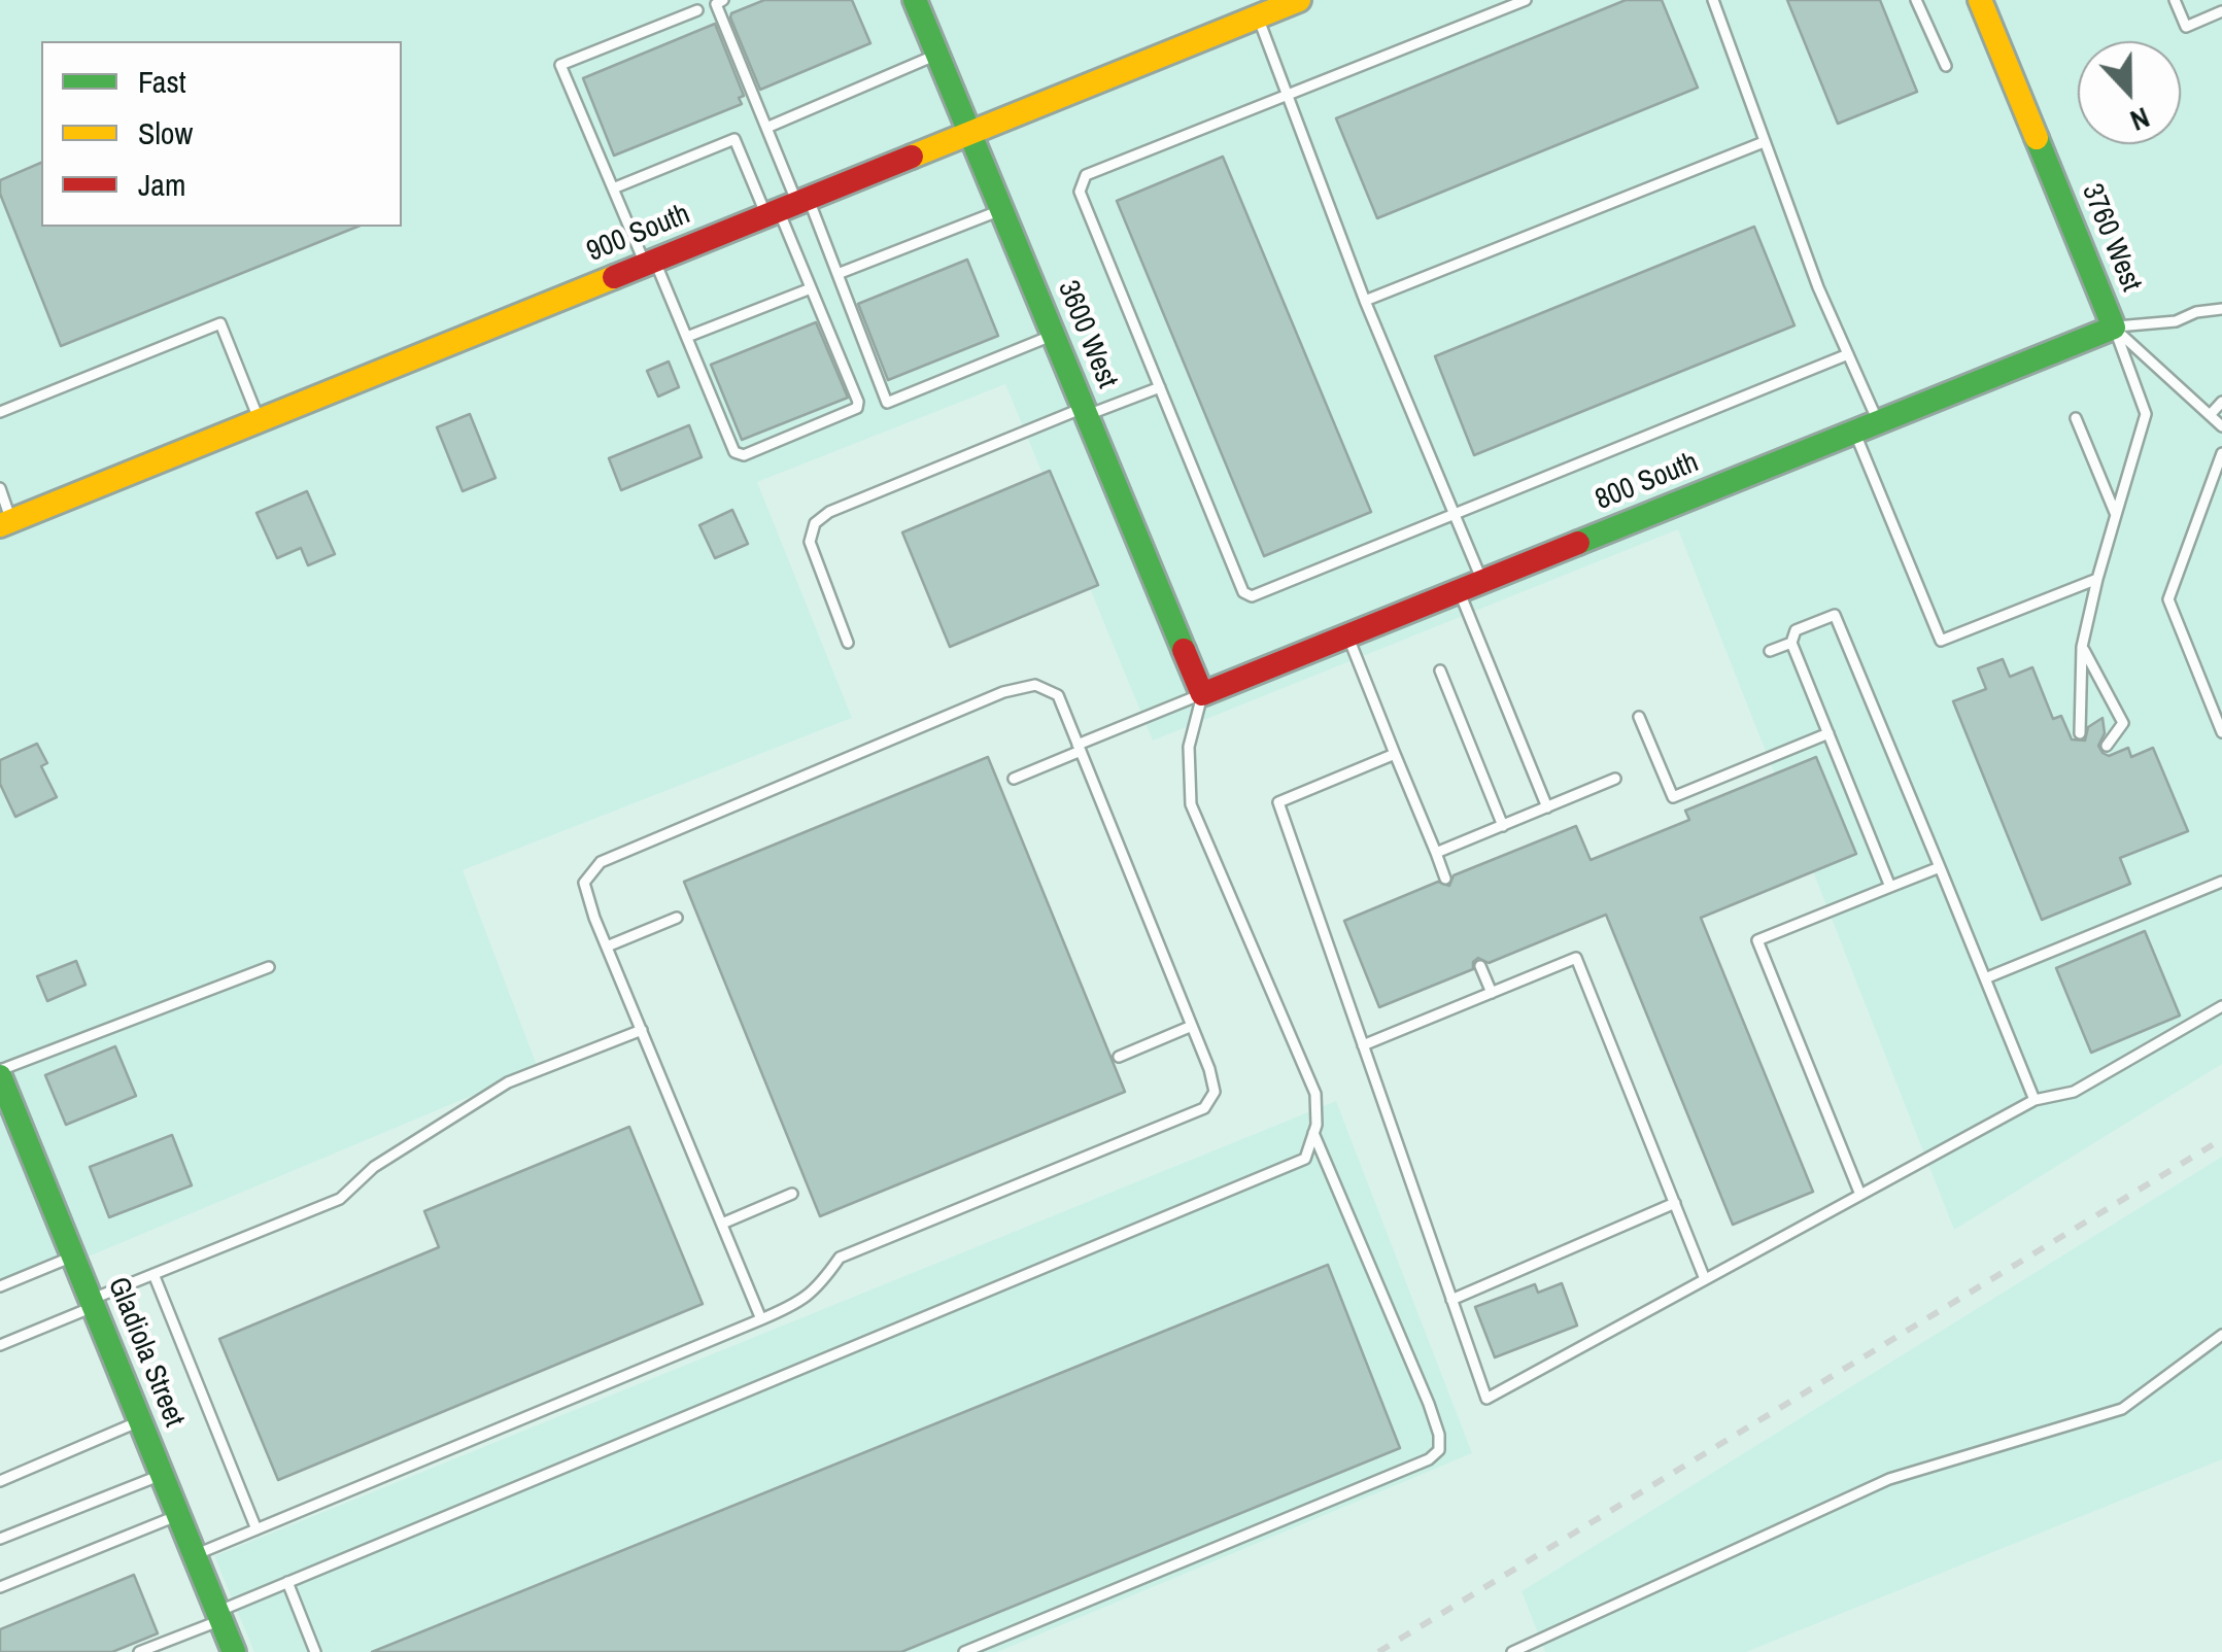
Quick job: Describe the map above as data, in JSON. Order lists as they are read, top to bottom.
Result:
{
  "streets": {
    "street": [
      "900 South",
      "3760 West",
      "3600 West",
      "800 South",
      "Gladiola Street"
    ]
  },
  "crossings": [
    ["900 South", "3600 West"],
    ["3760 West", "800 South"],
    ["3600 West", "800 South"]
  ],
  "legend": ["Fast", "Slow", "Jam"],
  "north": "bottom"
}
